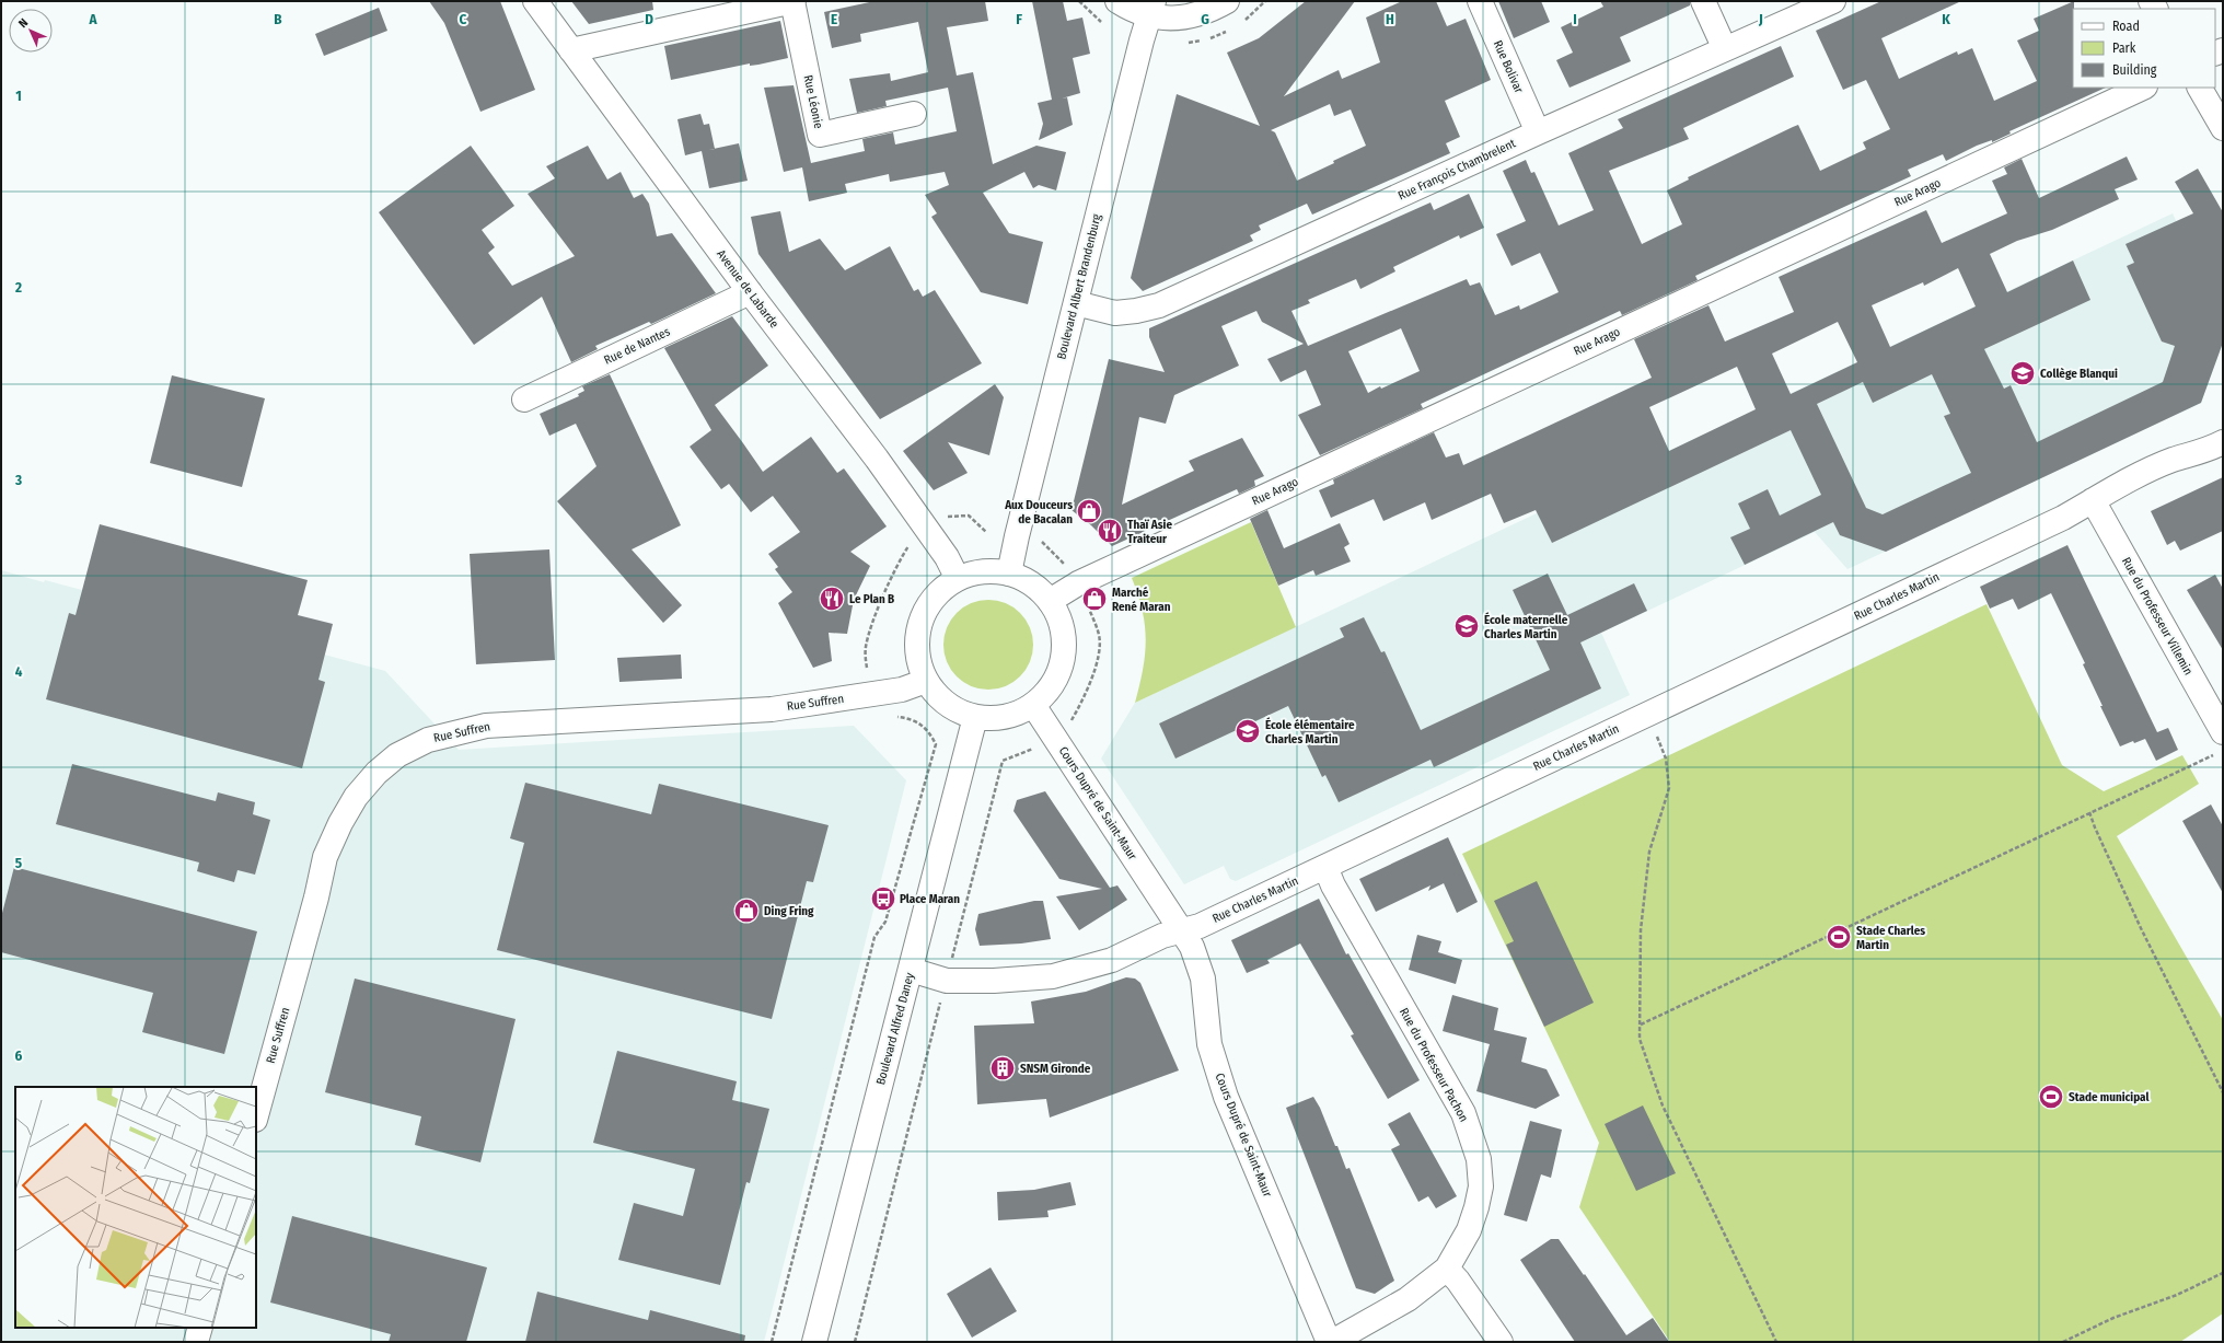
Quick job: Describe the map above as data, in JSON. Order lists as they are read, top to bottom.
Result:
{
  "streets": {
    "street": [
      "Rue Bolivar",
      "Rue Léonie",
      "Rue François Chambrelent",
      "Rue Arago",
      "Boulevard Albert Brandenburg",
      "Avenue de Labarde",
      "Rue de Nantes",
      "Rue Charles Martin",
      "Rue du Professeur Villemin",
      "Rue Suffren",
      "Cours Dupré de Saint-Maur",
      "Boulevard Alfred Daney",
      "Rue du Professeur Pachon"
    ]
  },
  "crossings": [
    ["Rue Bolivar", "Rue François Chambrelent"],
    ["Rue Léonie", "Avenue de Labarde"],
    ["Rue François Chambrelent", "Boulevard Albert Brandenburg"],
    ["Rue Arago", "Boulevard Albert Brandenburg"],
    ["Rue Arago", "Avenue de Labarde"],
    ["Rue Arago", "Rue Suffren"],
    ["Rue Arago", "Cours Dupré de Saint-Maur"],
    ["Rue Arago", "Boulevard Alfred Daney"],
    ["Boulevard Albert Brandenburg", "Avenue de Labarde"],
    ["Boulevard Albert Brandenburg", "Rue Suffren"],
    ["Boulevard Albert Brandenburg", "Cours Dupré de Saint-Maur"],
    ["Boulevard Albert Brandenburg", "Boulevard Alfred Daney"],
    ["Avenue de Labarde", "Rue de Nantes"],
    ["Avenue de Labarde", "Rue Suffren"],
    ["Avenue de Labarde", "Cours Dupré de Saint-Maur"],
    ["Avenue de Labarde", "Boulevard Alfred Daney"],
    ["Rue Charles Martin", "Rue du Professeur Villemin"],
    ["Rue Charles Martin", "Cours Dupré de Saint-Maur"],
    ["Rue Charles Martin", "Boulevard Alfred Daney"],
    ["Rue Charles Martin", "Rue du Professeur Pachon"],
    ["Rue Suffren", "Cours Dupré de Saint-Maur"],
    ["Rue Suffren", "Boulevard Alfred Daney"],
    ["Cours Dupré de Saint-Maur", "Boulevard Alfred Daney"],
    ["Cours Dupré de Saint-Maur", "Rue du Professeur Pachon"]
  ],
  "places": {
    "school or university": ["Collège Blanqui", "École maternelle Charles Martin", "École élémentaire Charles Martin"],
    "shop": ["Aux Douceurs de Bacalan", "Marché René Maran", "Ding Fring"],
    "restaurant": ["Thaï Asie Traiteur", "Le Plan B"],
    "bus stop": ["Place Maran"],
    "sports": ["Stade Charles Martin", "Stade municipal"],
    "building": ["SNSM Gironde"]
  },
  "legend": ["Road", "Park", "Building"],
  "north": "top left",
  "grid": {
    "columns": [
      "A",
      "B",
      "C",
      "D",
      "E",
      "F",
      "G",
      "H",
      "I",
      "J",
      "K"
    ],
    "rows": [
      "1",
      "2",
      "3",
      "4",
      "5",
      "6"
    ]
  }
}
